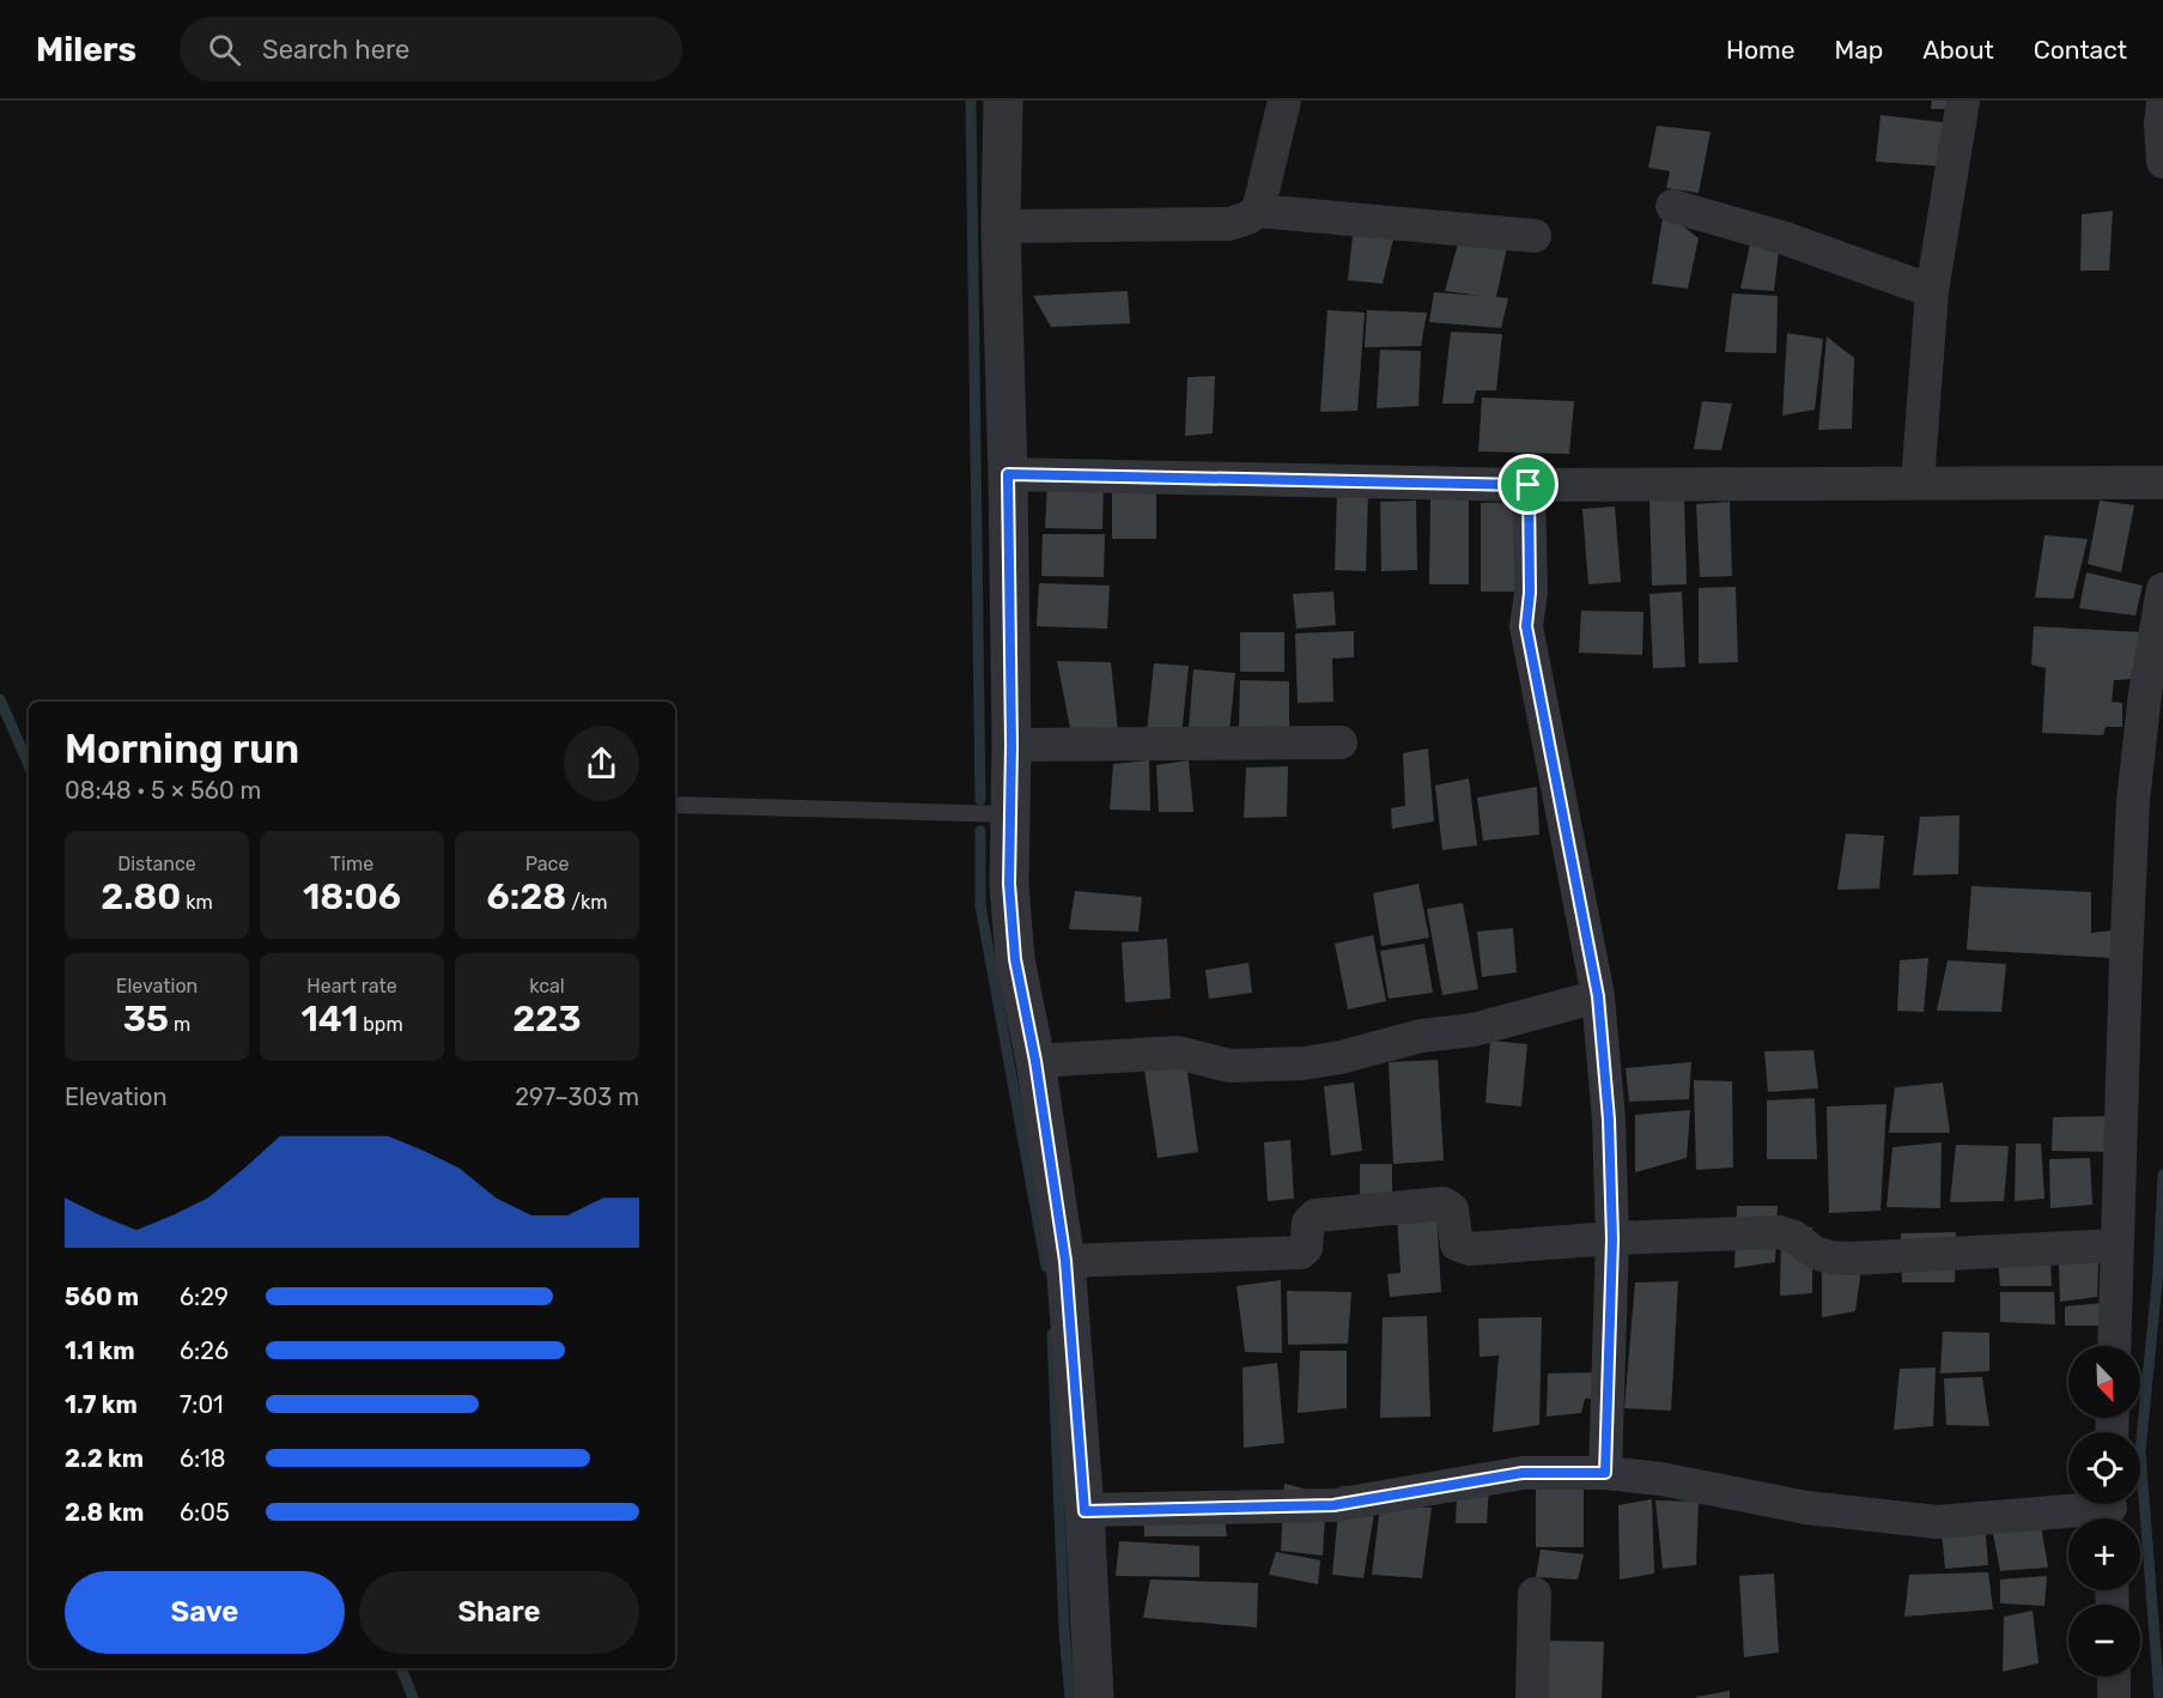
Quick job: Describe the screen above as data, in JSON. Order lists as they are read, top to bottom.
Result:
{
  "north": "bottom right",
  "page": {
    "header": "Milers",
    "search": "Search here",
    "nav": [
      "Home",
      "Map",
      "About",
      "Contact"
    ],
    "heading": ["Morning run", "08:48 · 5 × 560 m"],
    "stats": [
      ["Distance", "2.80 km"],
      ["Time", "18:06"],
      ["Pace", "6:28 /km"],
      ["Elevation", "35 m"],
      ["Heart rate", "141 bpm"],
      ["kcal", "223"]
    ],
    "chart": ["Elevation", "297–303 m"],
    "list": [
      {
        "name": "560 m",
        "note": "6:29"
      },
      {
        "name": "1.1 km",
        "note": "6:26"
      },
      {
        "name": "1.7 km",
        "note": "7:01"
      },
      {
        "name": "2.2 km",
        "note": "6:18"
      },
      {
        "name": "2.8 km",
        "note": "6:05"
      }
    ],
    "map_buttons": ["+", "−"],
    "buttons": ["Save", "Share"]
  }
}
